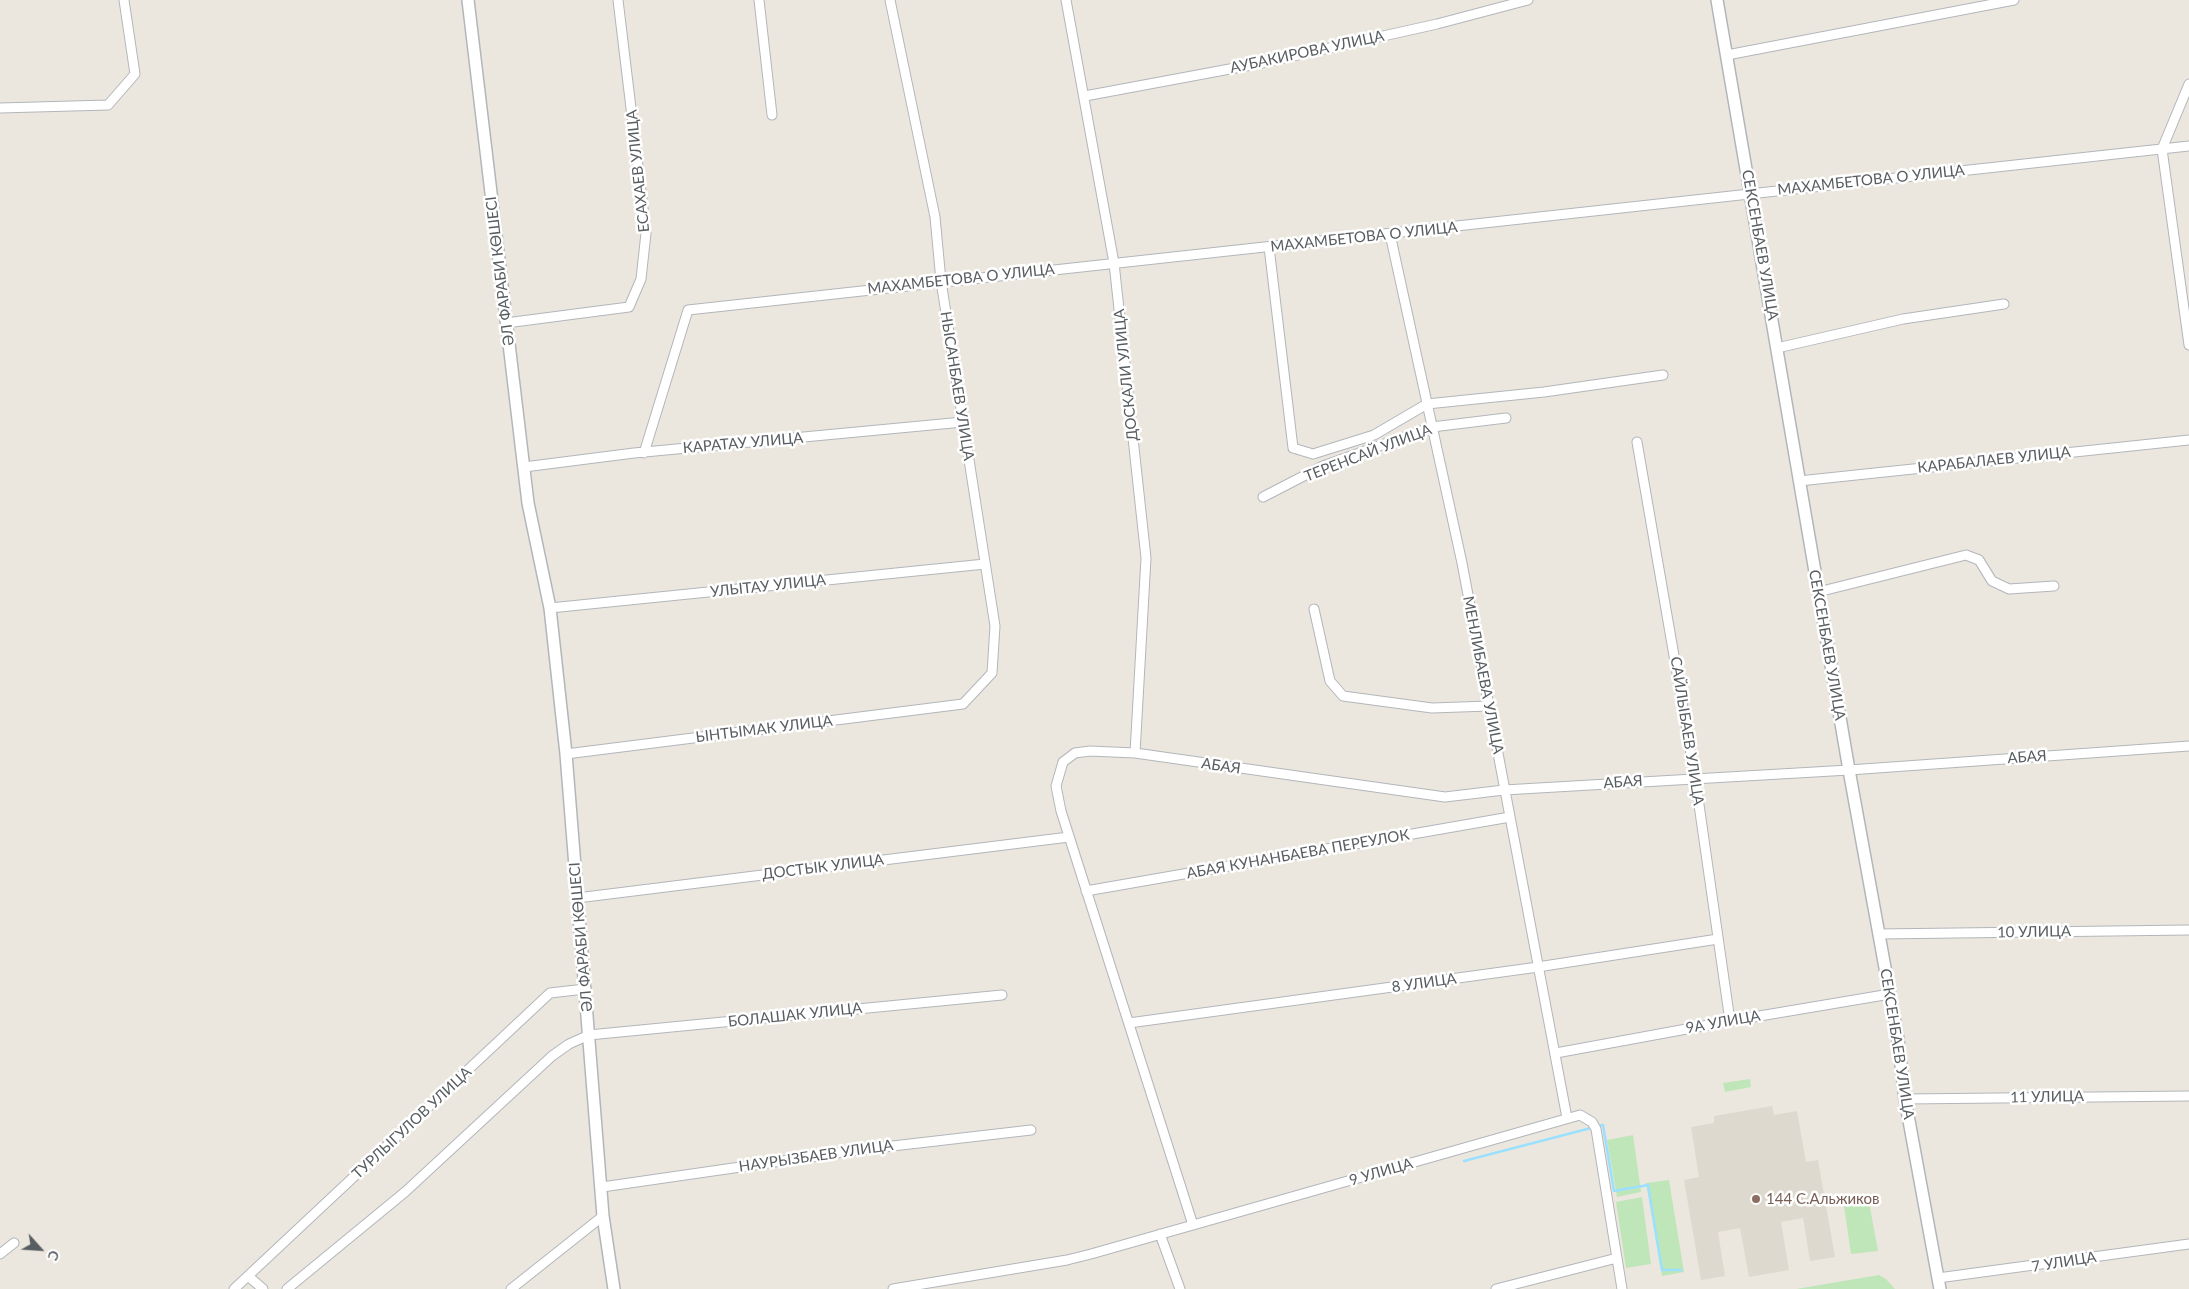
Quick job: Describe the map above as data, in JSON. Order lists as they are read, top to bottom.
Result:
{
  "streets": {
    "street": [
      "АУБАКИРОВА УЛИЦА",
      "ЕСАХАЕВ УЛИЦА",
      "МАХАМБЕТОВА О УЛИЦА",
      "СЕКСЕНБАЕВ УЛИЦА",
      "ӘЛ ФАРАБИ КӨШЕСІ",
      "ДОСКАЛИ УЛИЦА",
      "НЫСАНБАЕВ УЛИЦА",
      "КАРАТАУ УЛИЦА",
      "ТЕРЕНСАЙ УЛИЦА",
      "КАРАБАЛАЕВ УЛИЦА",
      "УЛЫТАУ УЛИЦА",
      "МЕНЛИБАЕВА УЛИЦА",
      "ЫНТЫМАК УЛИЦА",
      "САЙЛЫБАЕВ УЛИЦА",
      "АБАЯ",
      "АБАЯ КУНАНБАЕВА ПЕРЕУЛОК",
      "ДОСТЫК УЛИЦА",
      "10 УЛИЦА",
      "8 УЛИЦА",
      "БОЛАШАК УЛИЦА",
      "9А УЛИЦА",
      "11 УЛИЦА",
      "ТУРЛЫГУЛОВ УЛИЦА",
      "НАУРЫЗБАЕВ УЛИЦА",
      "9 УЛИЦА",
      "7 УЛИЦА"
    ]
  },
  "crossings": [
    ["АУБАКИРОВА УЛИЦА", "ДОСКАЛИ УЛИЦА"],
    ["ЕСАХАЕВ УЛИЦА", "ӘЛ ФАРАБИ КӨШЕСІ"],
    ["МАХАМБЕТОВА О УЛИЦА", "СЕКСЕНБАЕВ УЛИЦА"],
    ["МАХАМБЕТОВА О УЛИЦА", "ДОСКАЛИ УЛИЦА"],
    ["МАХАМБЕТОВА О УЛИЦА", "НЫСАНБАЕВ УЛИЦА"],
    ["МАХАМБЕТОВА О УЛИЦА", "КАРАТАУ УЛИЦА"],
    ["МАХАМБЕТОВА О УЛИЦА", "МЕНЛИБАЕВА УЛИЦА"],
    ["СЕКСЕНБАЕВ УЛИЦА", "КАРАБАЛАЕВ УЛИЦА"],
    ["СЕКСЕНБАЕВ УЛИЦА", "АБАЯ"],
    ["СЕКСЕНБАЕВ УЛИЦА", "10 УЛИЦА"],
    ["СЕКСЕНБАЕВ УЛИЦА", "9А УЛИЦА"],
    ["СЕКСЕНБАЕВ УЛИЦА", "11 УЛИЦА"],
    ["СЕКСЕНБАЕВ УЛИЦА", "7 УЛИЦА"],
    ["ӘЛ ФАРАБИ КӨШЕСІ", "КАРАТАУ УЛИЦА"],
    ["ӘЛ ФАРАБИ КӨШЕСІ", "УЛЫТАУ УЛИЦА"],
    ["ӘЛ ФАРАБИ КӨШЕСІ", "ЫНТЫМАК УЛИЦА"],
    ["ӘЛ ФАРАБИ КӨШЕСІ", "ДОСТЫК УЛИЦА"],
    ["ӘЛ ФАРАБИ КӨШЕСІ", "БОЛАШАК УЛИЦА"],
    ["ӘЛ ФАРАБИ КӨШЕСІ", "ТУРЛЫГУЛОВ УЛИЦА"],
    ["ӘЛ ФАРАБИ КӨШЕСІ", "НАУРЫЗБАЕВ УЛИЦА"],
    ["ДОСКАЛИ УЛИЦА", "АБАЯ"],
    ["НЫСАНБАЕВ УЛИЦА", "КАРАТАУ УЛИЦА"],
    ["НЫСАНБАЕВ УЛИЦА", "УЛЫТАУ УЛИЦА"],
    ["НЫСАНБАЕВ УЛИЦА", "ЫНТЫМАК УЛИЦА"],
    ["ТЕРЕНСАЙ УЛИЦА", "МЕНЛИБАЕВА УЛИЦА"],
    ["МЕНЛИБАЕВА УЛИЦА", "АБАЯ"],
    ["МЕНЛИБАЕВА УЛИЦА", "АБАЯ КУНАНБАЕВА ПЕРЕУЛОК"],
    ["МЕНЛИБАЕВА УЛИЦА", "8 УЛИЦА"],
    ["МЕНЛИБАЕВА УЛИЦА", "9А УЛИЦА"],
    ["МЕНЛИБАЕВА УЛИЦА", "9 УЛИЦА"],
    ["САЙЛЫБАЕВ УЛИЦА", "АБАЯ"],
    ["САЙЛЫБАЕВ УЛИЦА", "8 УЛИЦА"],
    ["САЙЛЫБАЕВ УЛИЦА", "9А УЛИЦА"],
    ["АБАЯ", "ДОСТЫК УЛИЦА"]
  ],
  "places": ["144 С.Альжиков"],
  "north": "bottom right"
}
